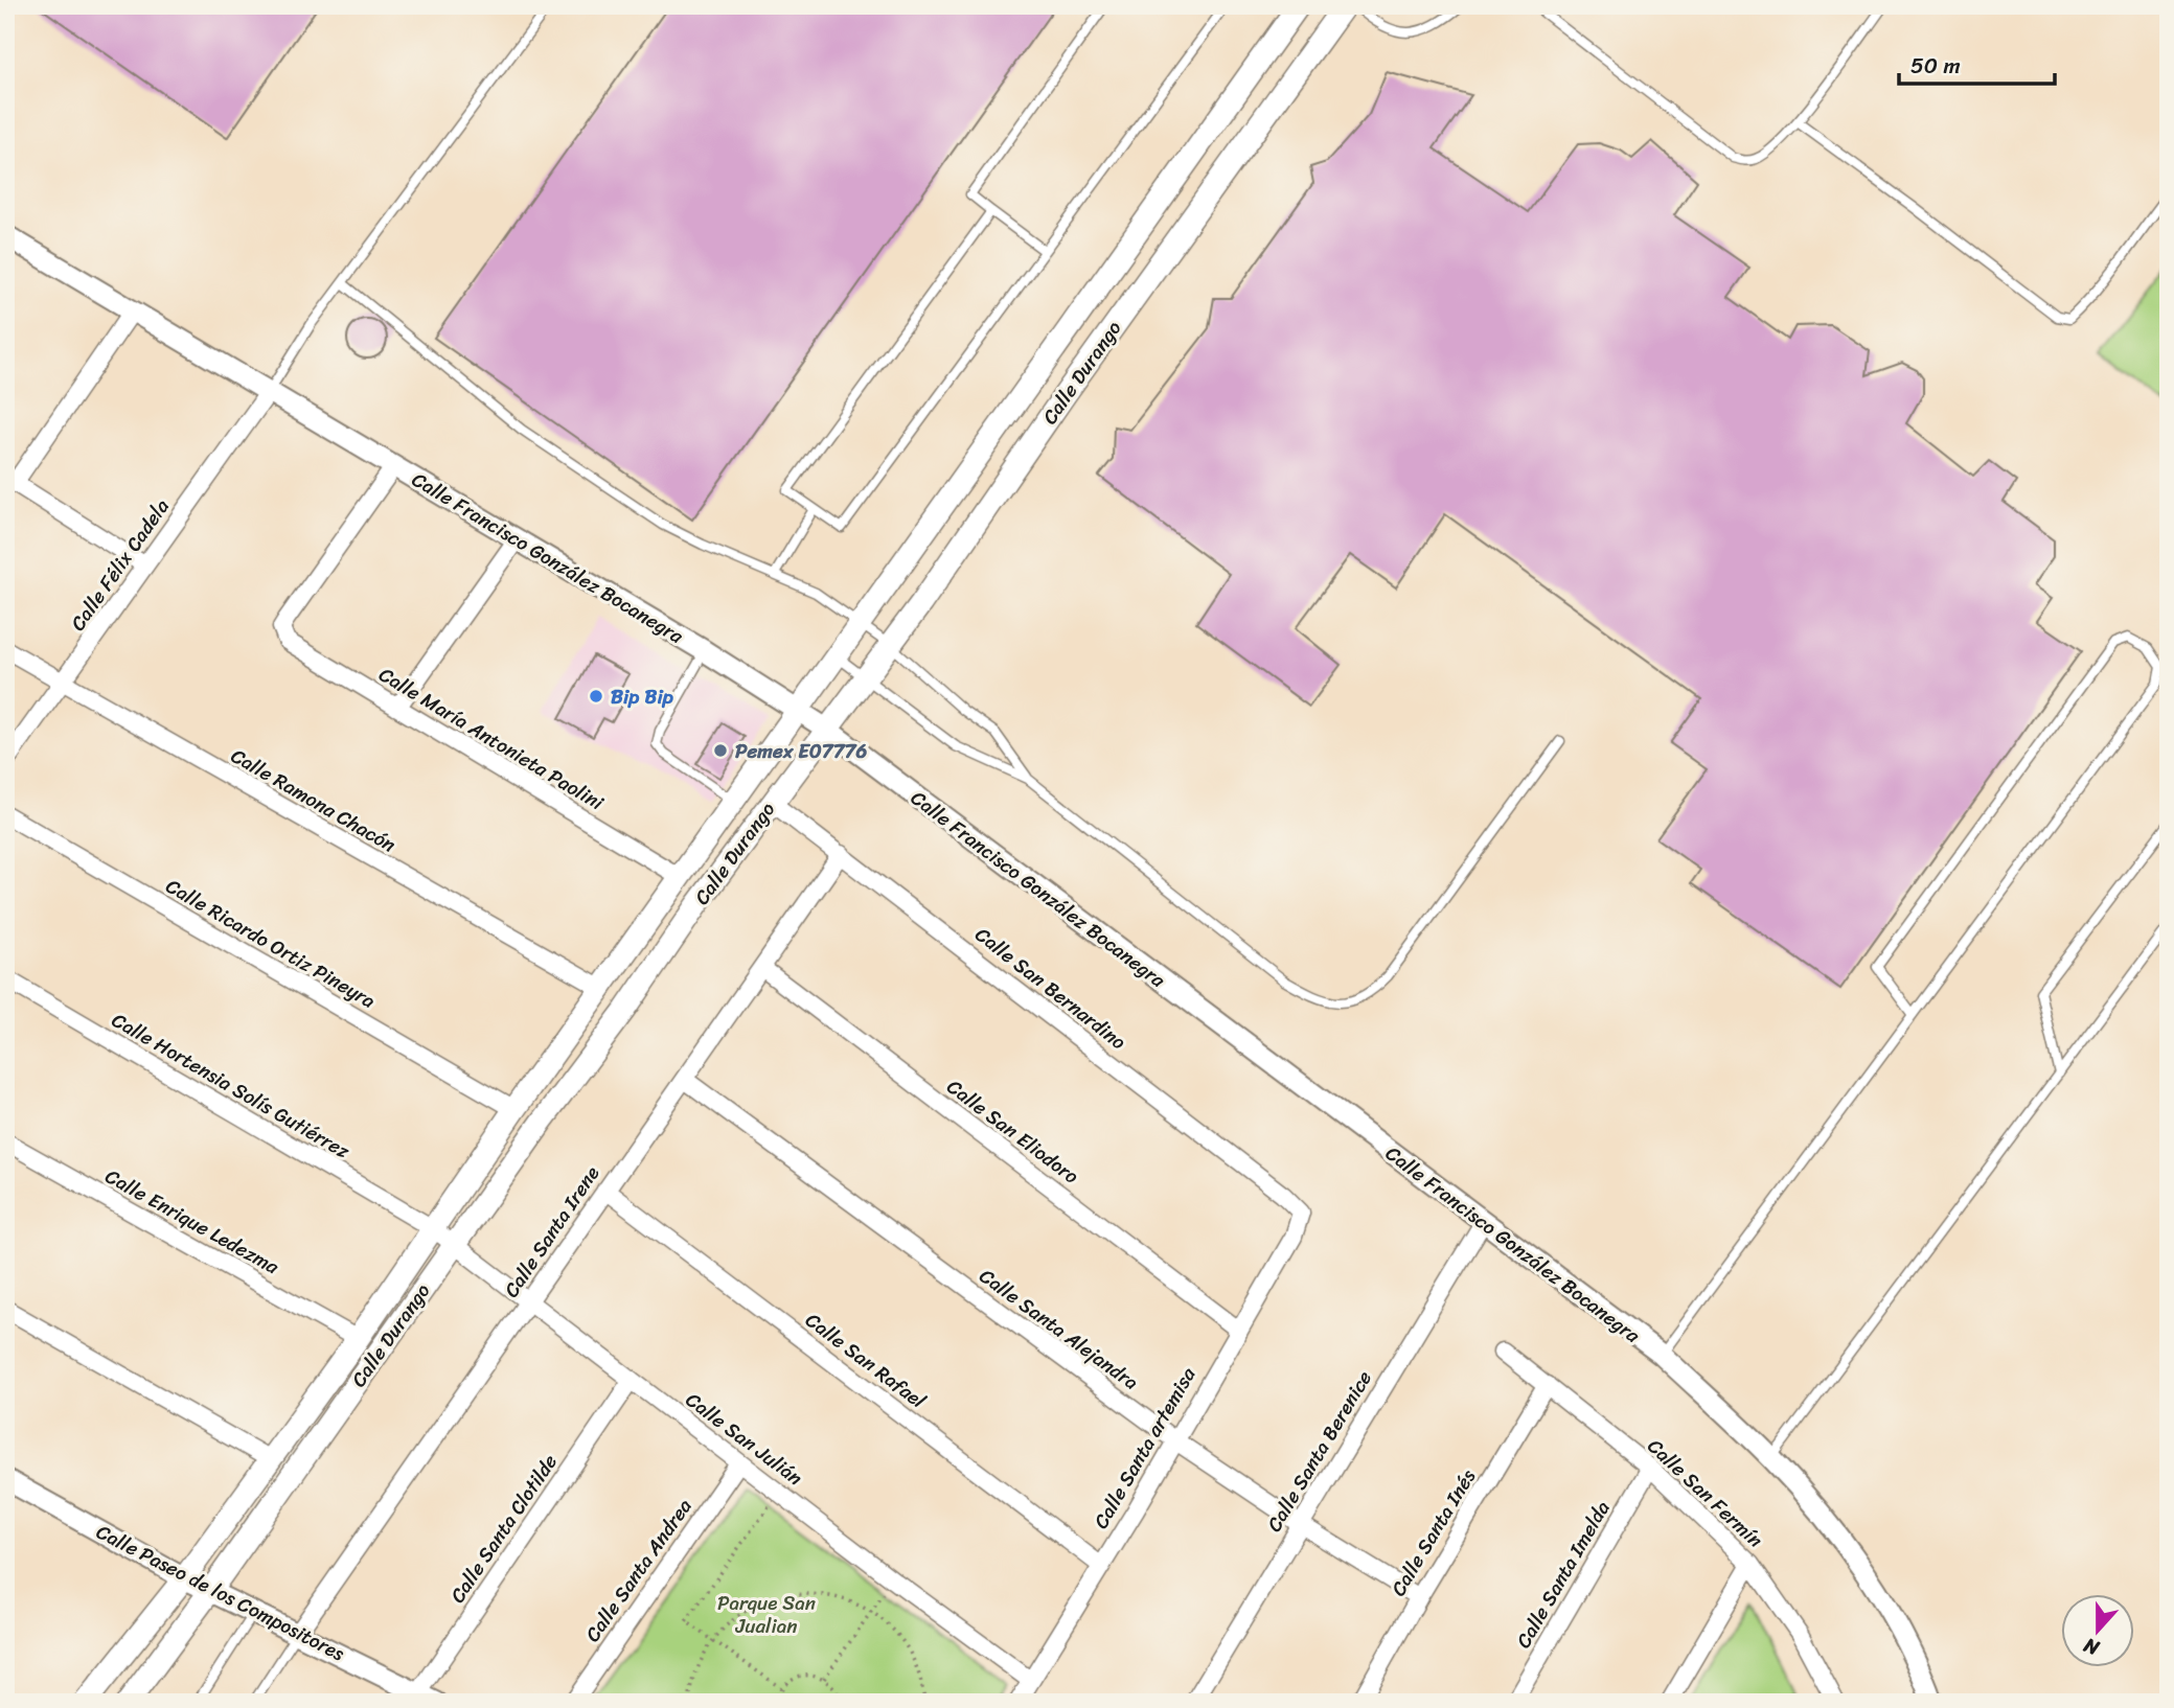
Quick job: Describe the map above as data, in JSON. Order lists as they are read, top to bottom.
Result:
{
  "streets": {
    "main road": ["Calle Durango"],
    "street": [
      "Calle Francisco González Bocanegra",
      "Calle Félix Cadela",
      "Calle María Antonieta Paolini",
      "Calle Ramona Chacón",
      "Calle Ricardo Ortiz Pineyra",
      "Calle San Bernardino",
      "Calle Hortensia Solís Gutiérrez",
      "Calle San Eliodoro",
      "Calle Enrique Ledezma",
      "Calle Santa Irene",
      "Calle Santa Alejandra",
      "Calle San Rafael",
      "Calle San Julián",
      "Calle Santa artemisa",
      "Calle Santa Berenice",
      "Calle San Fermín",
      "Calle Santa Clotilde",
      "Calle Santa Inés",
      "Calle Santa Andrea",
      "Calle Santa Imelda",
      "Calle Paseo de los Compositores"
    ]
  },
  "crossings": [
    ["Calle Durango", "Calle Francisco González Bocanegra"],
    ["Calle Durango", "Calle María Antonieta Paolini"],
    ["Calle Durango", "Calle Ramona Chacón"],
    ["Calle Durango", "Calle Ricardo Ortiz Pineyra"],
    ["Calle Durango", "Calle San Bernardino"],
    ["Calle Durango", "Calle Hortensia Solís Gutiérrez"],
    ["Calle Durango", "Calle Enrique Ledezma"],
    ["Calle Durango", "Calle San Julián"],
    ["Calle Durango", "Calle Paseo de los Compositores"],
    ["Calle Francisco González Bocanegra", "Calle Félix Cadela"],
    ["Calle Francisco González Bocanegra", "Calle María Antonieta Paolini"],
    ["Calle Francisco González Bocanegra", "Calle Santa Berenice"],
    ["Calle Félix Cadela", "Calle Ramona Chacón"],
    ["Calle San Bernardino", "Calle Santa Irene"],
    ["Calle San Bernardino", "Calle Santa artemisa"],
    ["Calle Hortensia Solís Gutiérrez", "Calle San Julián"],
    ["Calle San Eliodoro", "Calle Santa Irene"],
    ["Calle San Eliodoro", "Calle Santa artemisa"],
    ["Calle Santa Irene", "Calle Santa Alejandra"],
    ["Calle Santa Irene", "Calle San Rafael"],
    ["Calle Santa Irene", "Calle San Julián"],
    ["Calle Santa Irene", "Calle Paseo de los Compositores"],
    ["Calle Santa Alejandra", "Calle Santa artemisa"],
    ["Calle Santa Alejandra", "Calle Santa Berenice"],
    ["Calle Santa Alejandra", "Calle Santa Inés"],
    ["Calle San Rafael", "Calle Santa artemisa"],
    ["Calle San Julián", "Calle Santa artemisa"],
    ["Calle San Julián", "Calle Santa Clotilde"],
    ["Calle San Julián", "Calle Santa Andrea"],
    ["Calle San Fermín", "Calle Santa Inés"],
    ["Calle San Fermín", "Calle Santa Imelda"],
    ["Calle Santa Clotilde", "Calle Paseo de los Compositores"]
  ],
  "parks": ["Parque San Jualian"],
  "places": ["Bip Bip", "Pemex E07776"],
  "scale_bar": "50 m",
  "north": "bottom"
}
